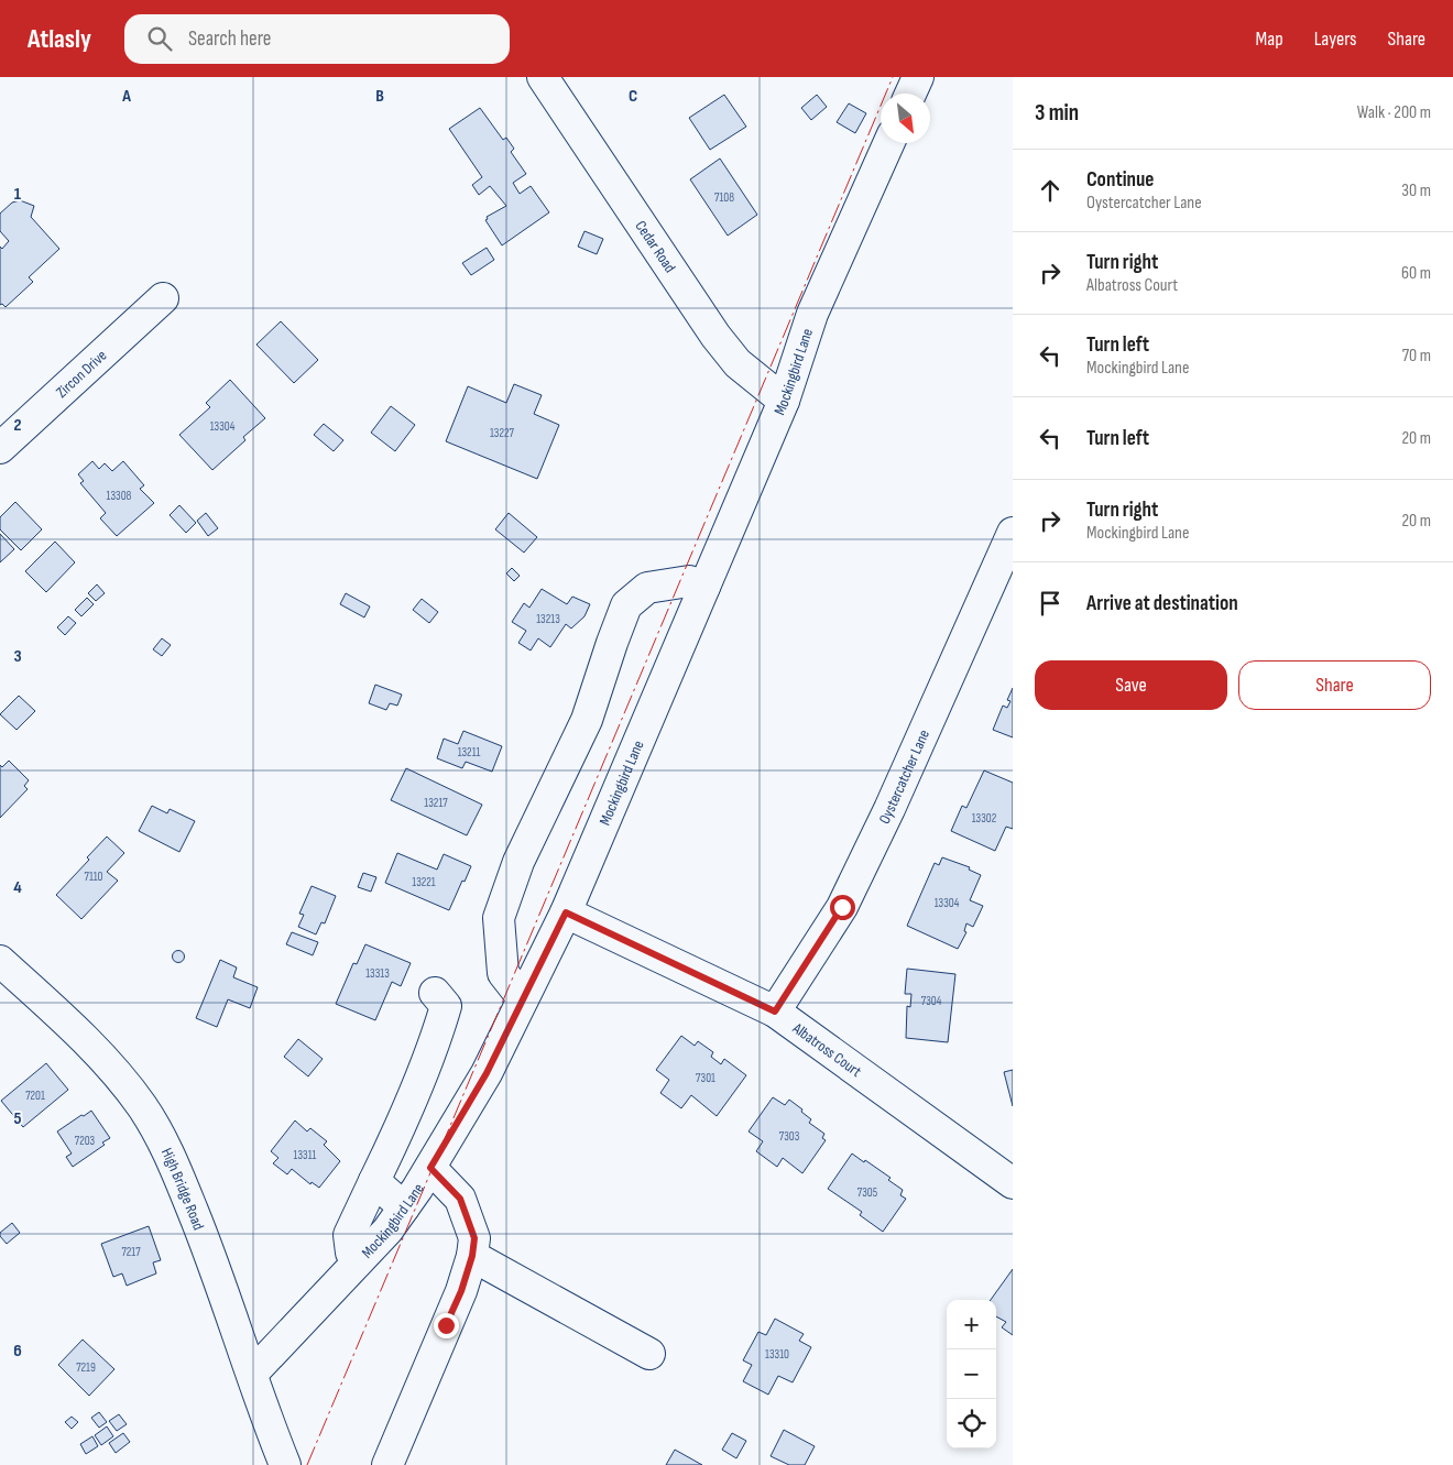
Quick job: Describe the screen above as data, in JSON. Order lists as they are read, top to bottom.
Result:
{
  "streets": {
    "street": [
      "Cedar Road",
      "Mockingbird Lane",
      "Zircon Drive",
      "Oystercatcher Lane",
      "Albatross Court",
      "High Bridge Road"
    ]
  },
  "crossings": [
    ["Cedar Road", "Mockingbird Lane"],
    ["Mockingbird Lane", "Albatross Court"],
    ["Mockingbird Lane", "High Bridge Road"],
    ["Oystercatcher Lane", "Albatross Court"]
  ],
  "house_numbers": [
    "7108",
    "13304",
    "13227",
    "13308",
    "13213",
    "13211",
    "13217",
    "13302",
    "7110",
    "13221",
    "13304",
    "13313",
    "7304",
    "7301",
    "7201",
    "7303",
    "7203",
    "13311",
    "7305",
    "7217",
    "13310",
    "7219"
  ],
  "north": "bottom right",
  "page": {
    "header": "Atlasly",
    "search": "Search here",
    "nav": ["Map", "Layers", "Share"],
    "heading": ["3 min", "Walk · 200 m"],
    "list": [
      ["Continue", "Oystercatcher Lane", "30 m"],
      ["Turn right", "Albatross Court", "60 m"],
      ["Turn left", "Mockingbird Lane", "70 m"],
      ["Turn left", "20 m"],
      ["Turn right", "Mockingbird Lane", "20 m"],
      "Arrive at destination"
    ],
    "buttons": ["Save", "Share"],
    "map_buttons": ["+", "−"]
  },
  "grid": {
    "columns": ["A", "B", "C"],
    "rows": [
      "1",
      "2",
      "3",
      "4",
      "5",
      "6"
    ]
  }
}
